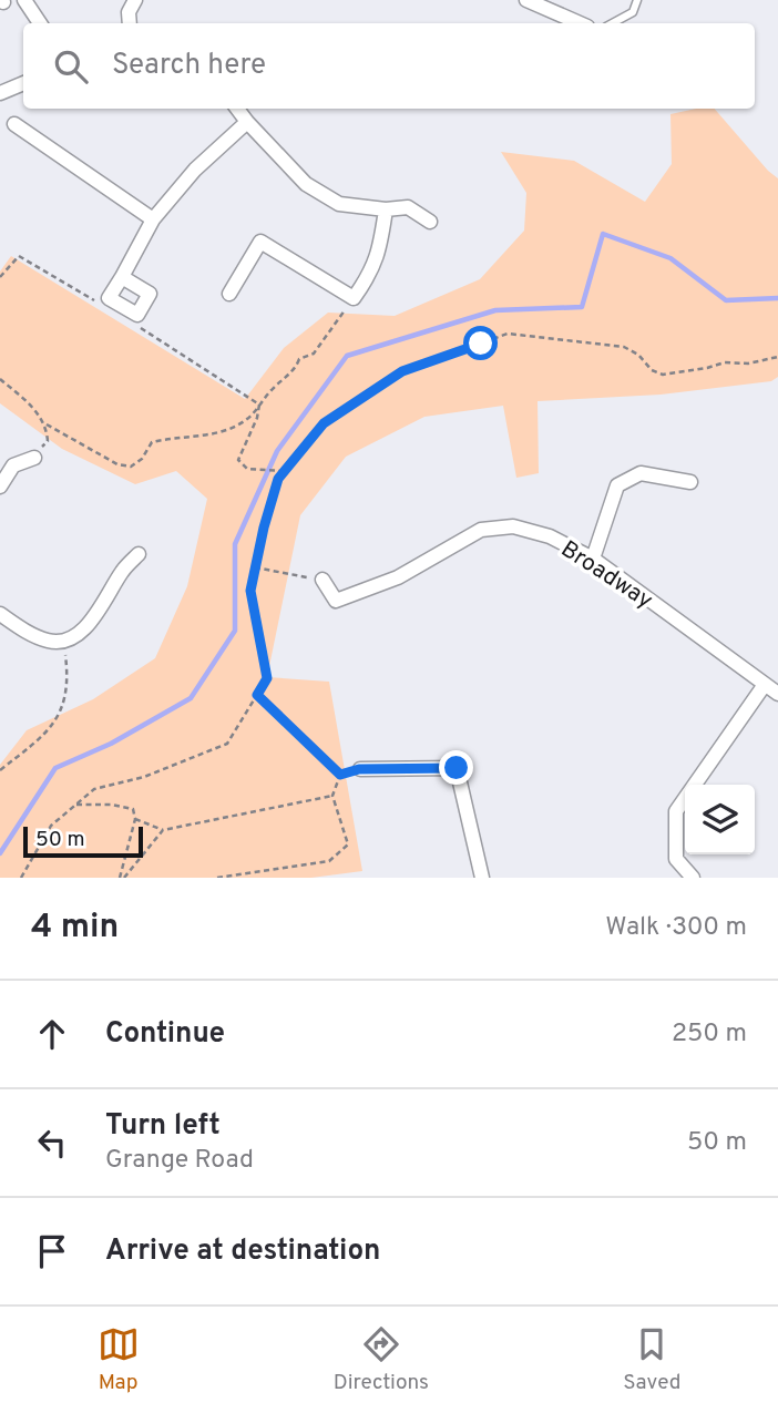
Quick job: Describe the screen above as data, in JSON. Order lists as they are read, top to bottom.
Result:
{
  "streets": {
    "street": ["Broadway"]
  },
  "scale_bar": "50 m",
  "page": {
    "search": "Search here",
    "scale": "50 m",
    "heading": ["4 min", "Walk · 300 m"],
    "list": [
      ["Continue", "250 m"],
      ["Turn left", "Grange Road", "50 m"],
      "Arrive at destination"
    ],
    "nav": ["Map", "Directions", "Saved"]
  }
}
